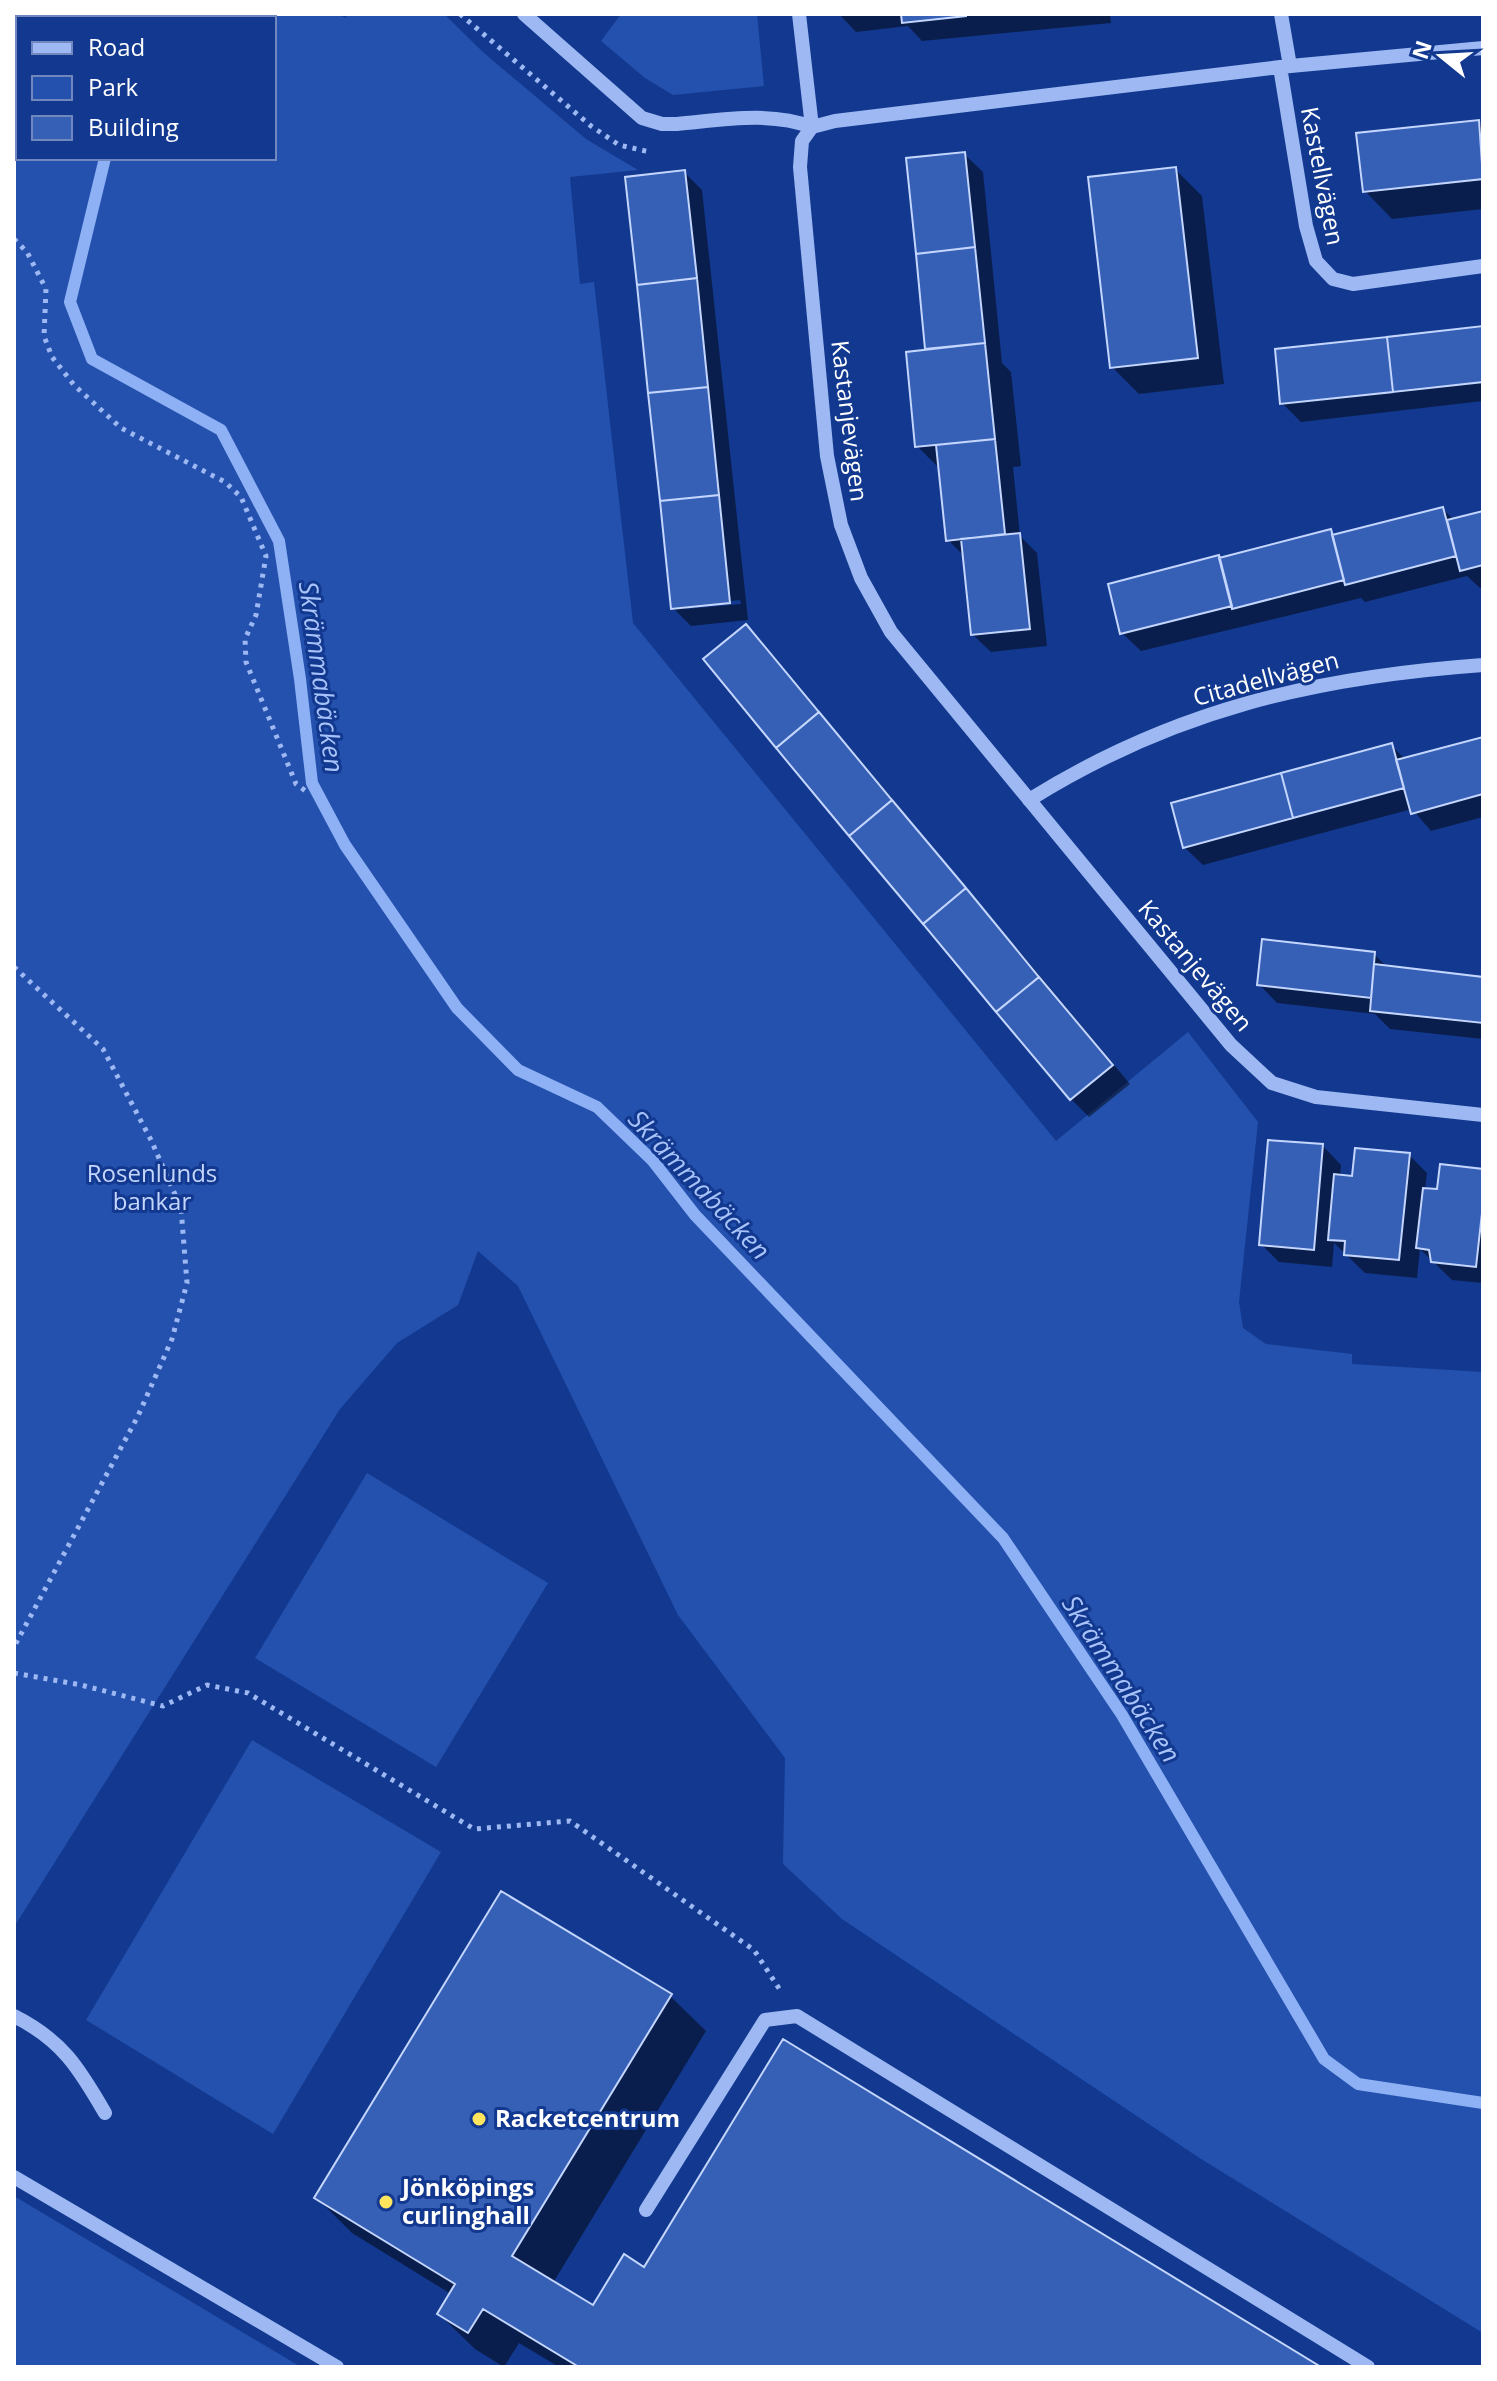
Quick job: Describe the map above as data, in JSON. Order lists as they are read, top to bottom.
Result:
{
  "streets": {
    "street": ["Kastellvägen", "Kastanjevägen", "Citadellvägen"]
  },
  "crossings": [
    ["Kastanjevägen", "Citadellvägen"]
  ],
  "water": ["Skrämmabäcken"],
  "parks": ["Rosenlunds bankar"],
  "places": ["Racketcentrum", "Jönköpings curlinghall"],
  "legend": ["Road", "Park", "Building"],
  "north": "left"
}
